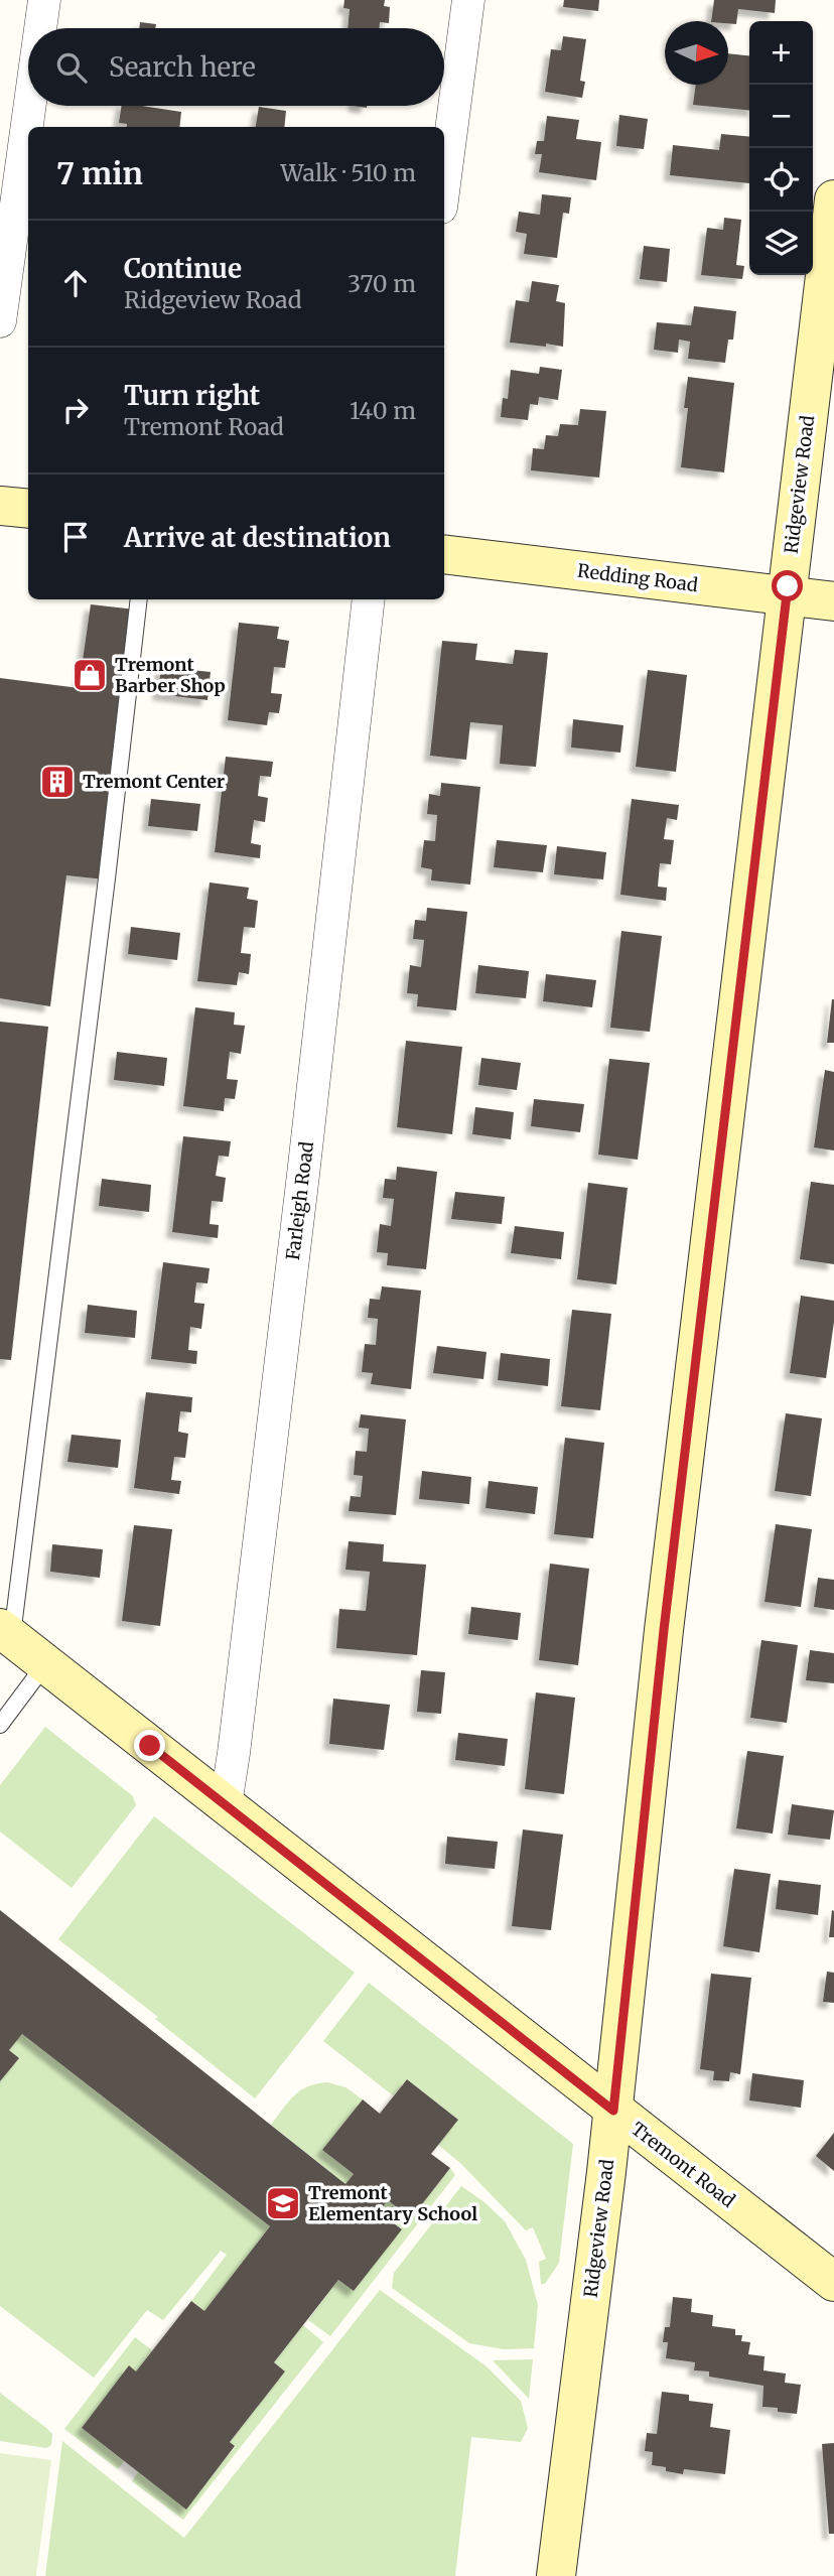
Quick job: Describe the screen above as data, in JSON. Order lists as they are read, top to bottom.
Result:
{
  "streets": {
    "street": [
      "Ridgeview Road",
      "Redding Road",
      "Farleigh Road",
      "Tremont Road"
    ]
  },
  "crossings": [
    ["Ridgeview Road", "Redding Road"],
    ["Ridgeview Road", "Tremont Road"],
    ["Farleigh Road", "Tremont Road"]
  ],
  "places": {
    "shop": ["Tremont Barber Shop"],
    "building": ["Tremont Center"],
    "school or university": ["Tremont Elementary School"]
  },
  "north": "right",
  "page": {
    "map_buttons": ["+", "−"],
    "search": "Search here",
    "heading": ["7 min", "Walk · 510 m"],
    "list": [
      ["Continue", "Ridgeview Road", "370 m"],
      ["Turn right", "Tremont Road", "140 m"],
      "Arrive at destination"
    ]
  }
}
